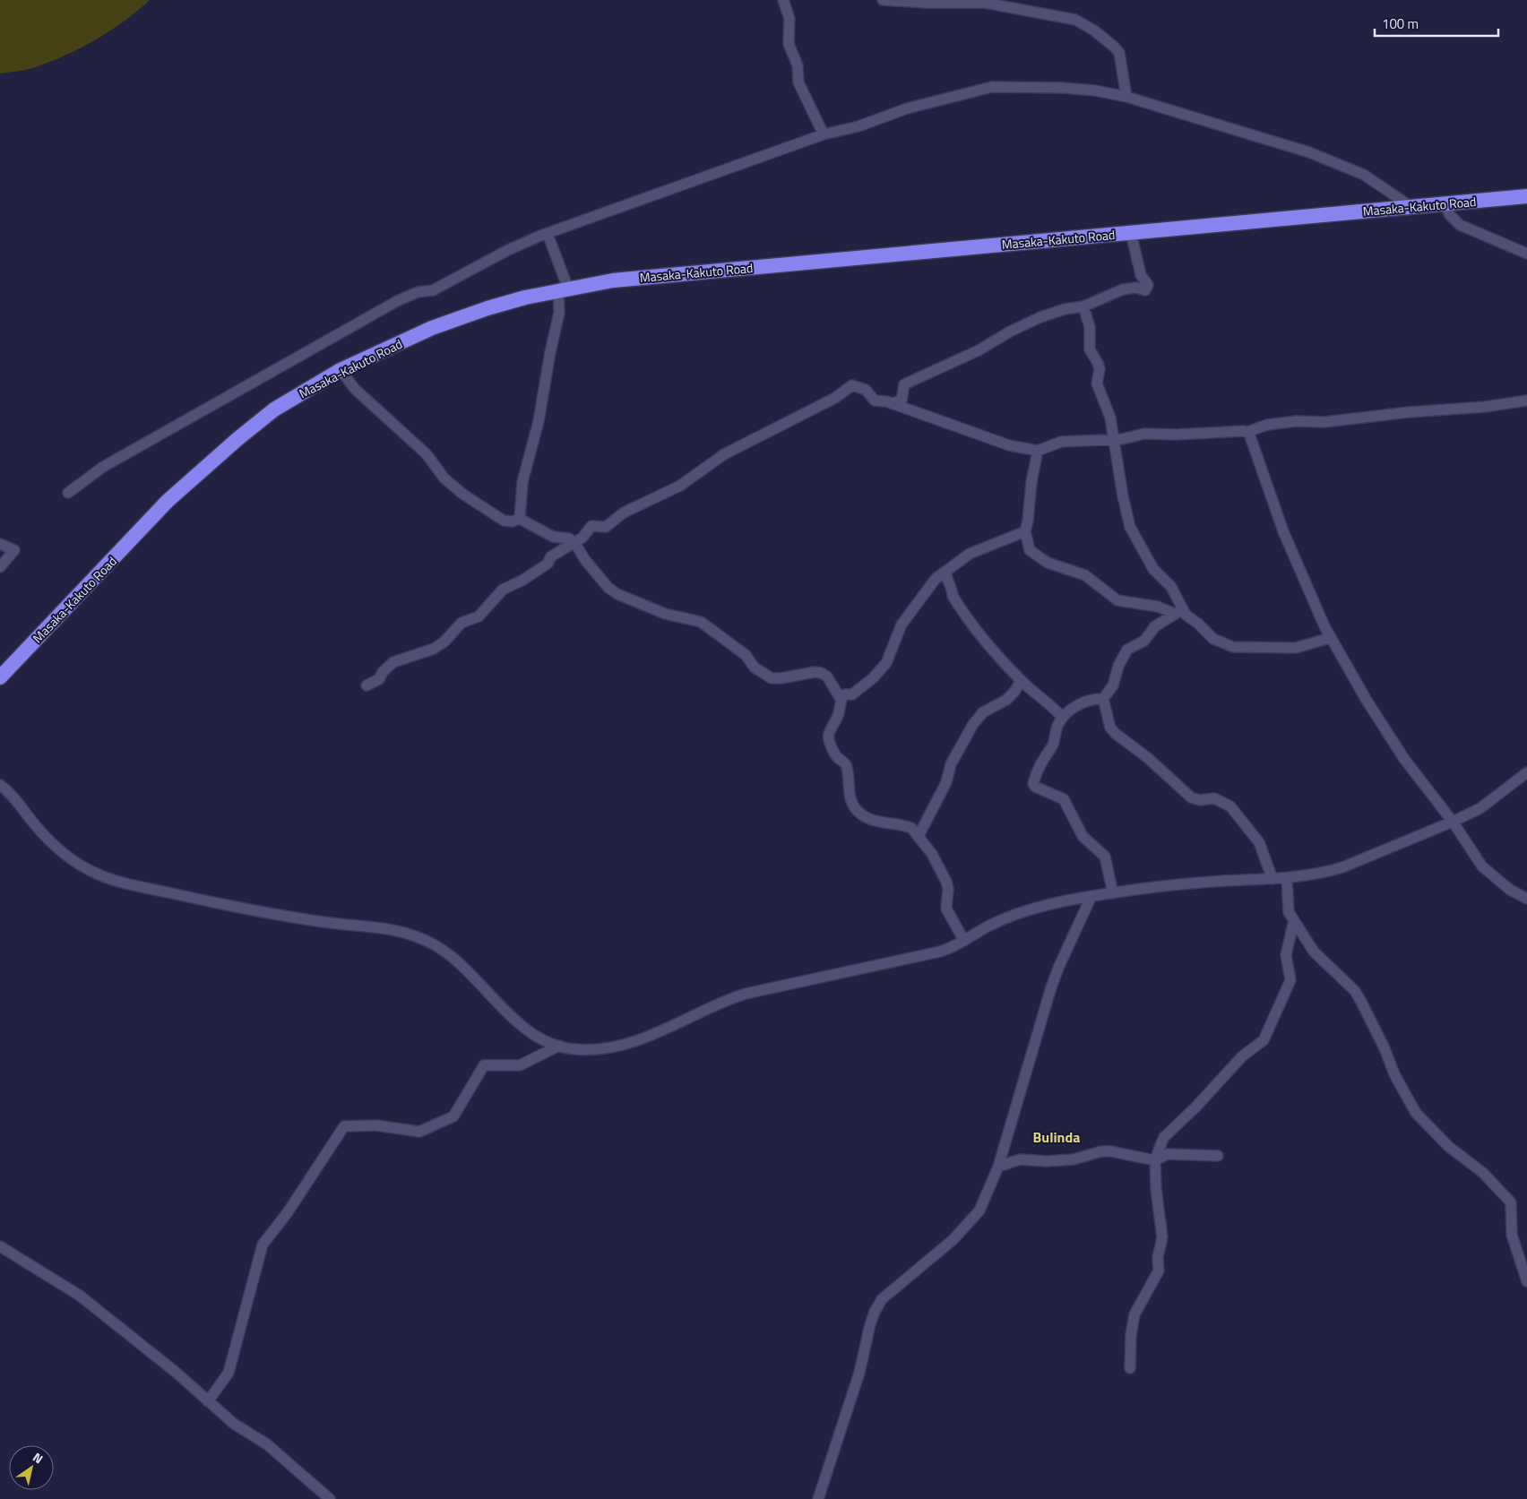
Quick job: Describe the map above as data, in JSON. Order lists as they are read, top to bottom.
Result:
{
  "streets": {
    "highway": ["Masaka-Kakuto Road"]
  },
  "districts": ["Bulinda"],
  "scale_bar": "100 m",
  "north": "top right"
}
